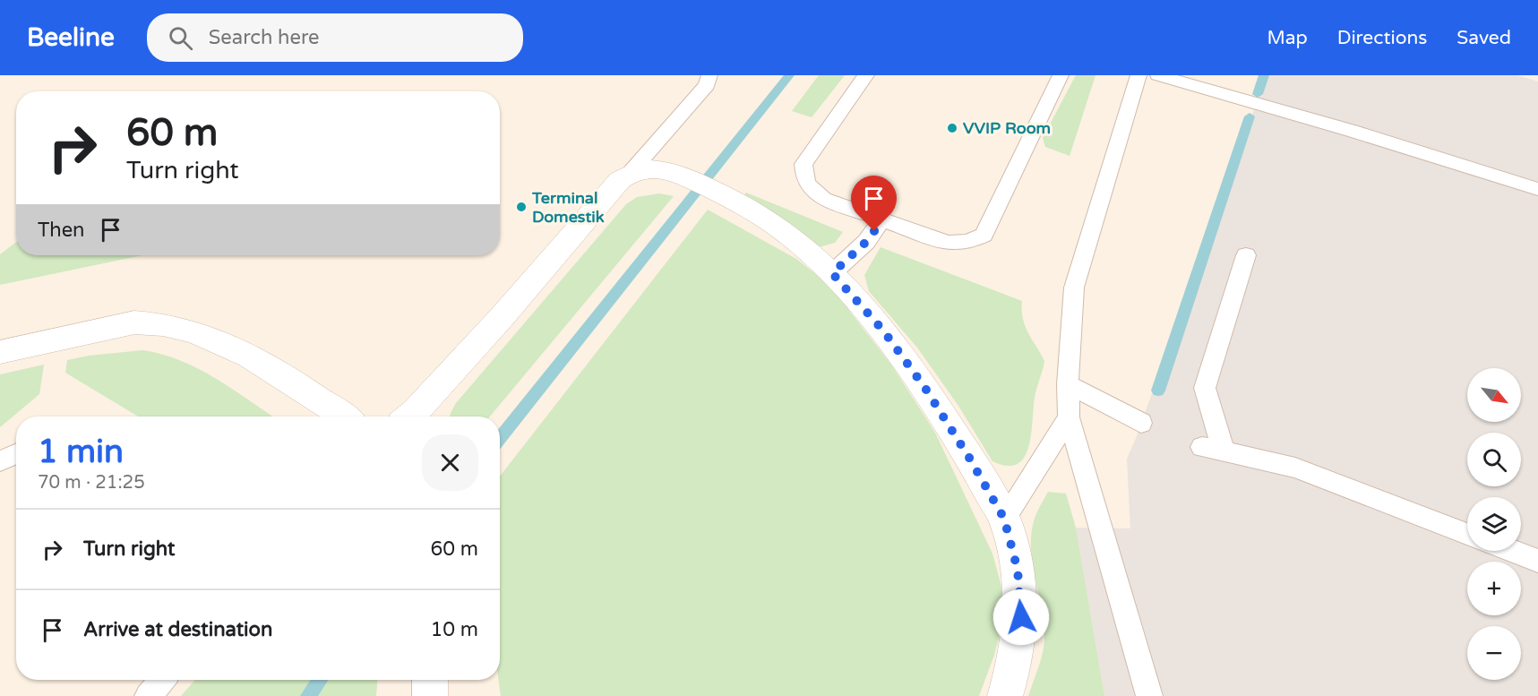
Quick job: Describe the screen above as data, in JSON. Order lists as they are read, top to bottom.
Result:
{
  "places": ["VVIP Room", "Terminal Domestik"],
  "north": "bottom right",
  "page": {
    "header": "Beeline",
    "search": "Search here",
    "nav": ["Map", "Directions", "Saved"],
    "turn": ["60 m", "Turn right"],
    "then": "Then",
    "map_buttons": ["+", "−"],
    "heading": ["1 min", "70 m · 21:25"],
    "list": [
      {
        "name": "Turn right",
        "value": "60 m"
      },
      {
        "name": "Arrive at destination",
        "value": "10 m"
      }
    ]
  }
}
